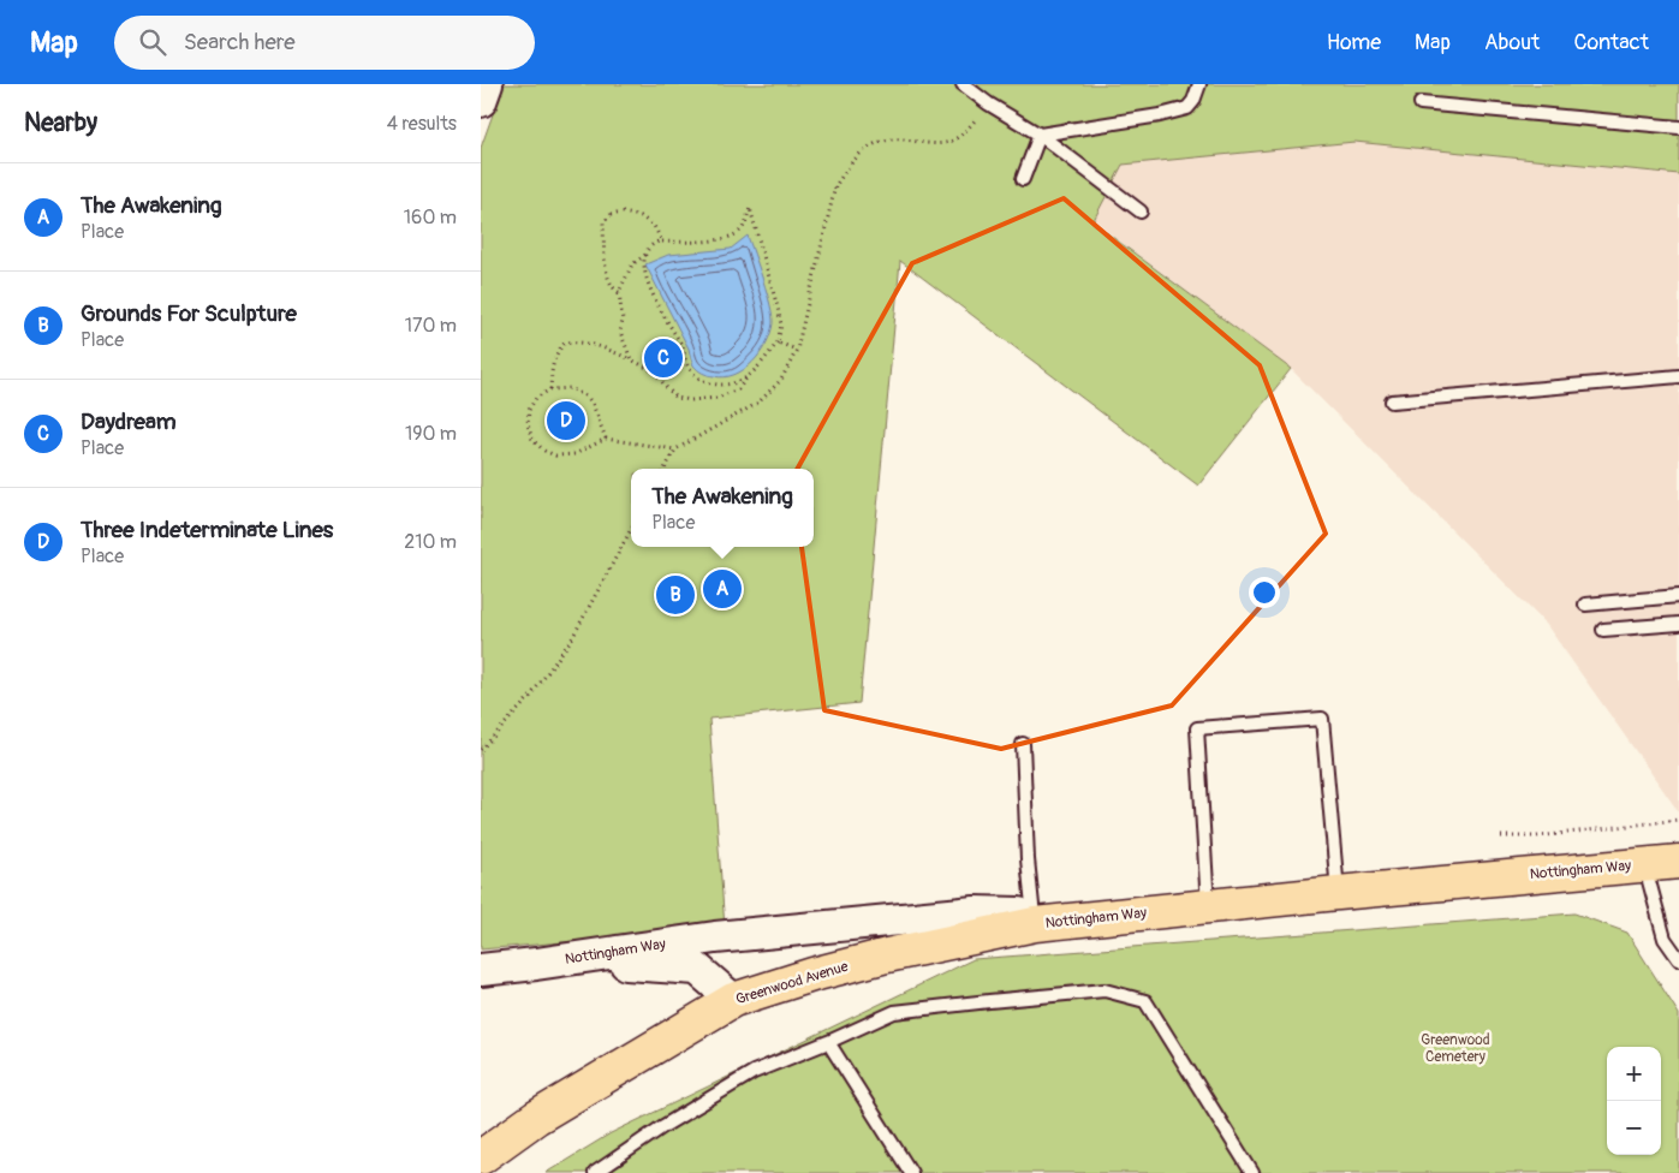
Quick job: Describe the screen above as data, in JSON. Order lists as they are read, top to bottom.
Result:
{
  "streets": {
    "main road": ["Nottingham Way", "Greenwood Avenue"]
  },
  "crossings": [
    ["Nottingham Way", "Greenwood Avenue"]
  ],
  "parks": ["Greenwood Cemetery"],
  "page": {
    "header": "Map",
    "search": "Search here",
    "nav": [
      "Home",
      "Map",
      "About",
      "Contact"
    ],
    "heading": ["Nearby", "4 results"],
    "list": [
      {
        "mark": "A",
        "name": "The Awakening",
        "note": "Place",
        "value": "160 m"
      },
      {
        "mark": "B",
        "name": "Grounds For Sculpture",
        "note": "Place",
        "value": "170 m"
      },
      {
        "mark": "C",
        "name": "Daydream",
        "note": "Place",
        "value": "190 m"
      },
      {
        "mark": "D",
        "name": "Three Indeterminate Lines",
        "note": "Place",
        "value": "210 m"
      }
    ],
    "pins": [
      "C",
      "D",
      "A",
      "B"
    ],
    "popup": ["The Awakening", "Place"],
    "map_buttons": ["+", "−"]
  }
}
